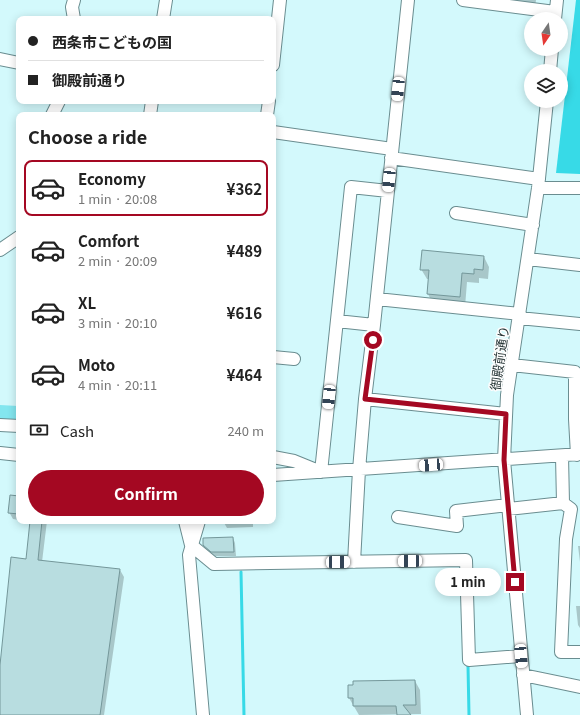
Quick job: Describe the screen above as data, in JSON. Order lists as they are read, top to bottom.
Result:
{
  "streets": {
    "street": ["御殿前通り"]
  },
  "north": "bottom",
  "page": {
    "banner": ["西条市こどもの国", "御殿前通り"],
    "heading": "Choose a ride",
    "list": [
      {
        "name": "Economy",
        "note": "1 min · 20:08",
        "value": "¥362"
      },
      {
        "name": "Comfort",
        "note": "2 min · 20:09",
        "value": "¥489"
      },
      {
        "name": "XL",
        "note": "3 min · 20:10",
        "value": "¥616"
      },
      {
        "name": "Moto",
        "note": "4 min · 20:11",
        "value": "¥464"
      }
    ],
    "pay": ["Cash", "240 m"],
    "buttons": "Confirm",
    "bubble": "1 min"
  }
}
